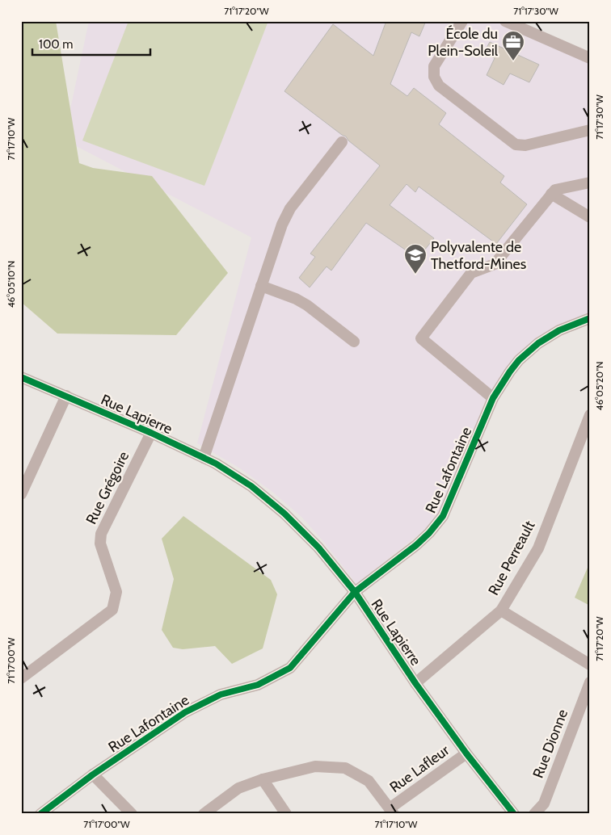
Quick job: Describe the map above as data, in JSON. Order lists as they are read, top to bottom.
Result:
{
  "streets": {
    "street": [
      "Rue Lapierre",
      "Rue Lafontaine",
      "Rue Grégoire",
      "Rue Perreault",
      "Rue Dionne",
      "Rue Lafleur"
    ]
  },
  "crossings": [
    ["Rue Lapierre", "Rue Lafontaine"],
    ["Rue Lapierre", "Rue Grégoire"],
    ["Rue Lapierre", "Rue Perreault"],
    ["Rue Lapierre", "Rue Lafleur"]
  ],
  "places": {
    "office": ["École du Plein-Soleil"],
    "school or university": ["Polyvalente de Thetford-Mines"]
  },
  "scale_bar": "100 m",
  "coordinates": [
    "71°17'20\"W",
    "71°17'30\"W",
    "71°17'10\"W",
    "46°05'10\"N",
    "46°05'20\"N",
    "71°17'00\"W"
  ]
}
